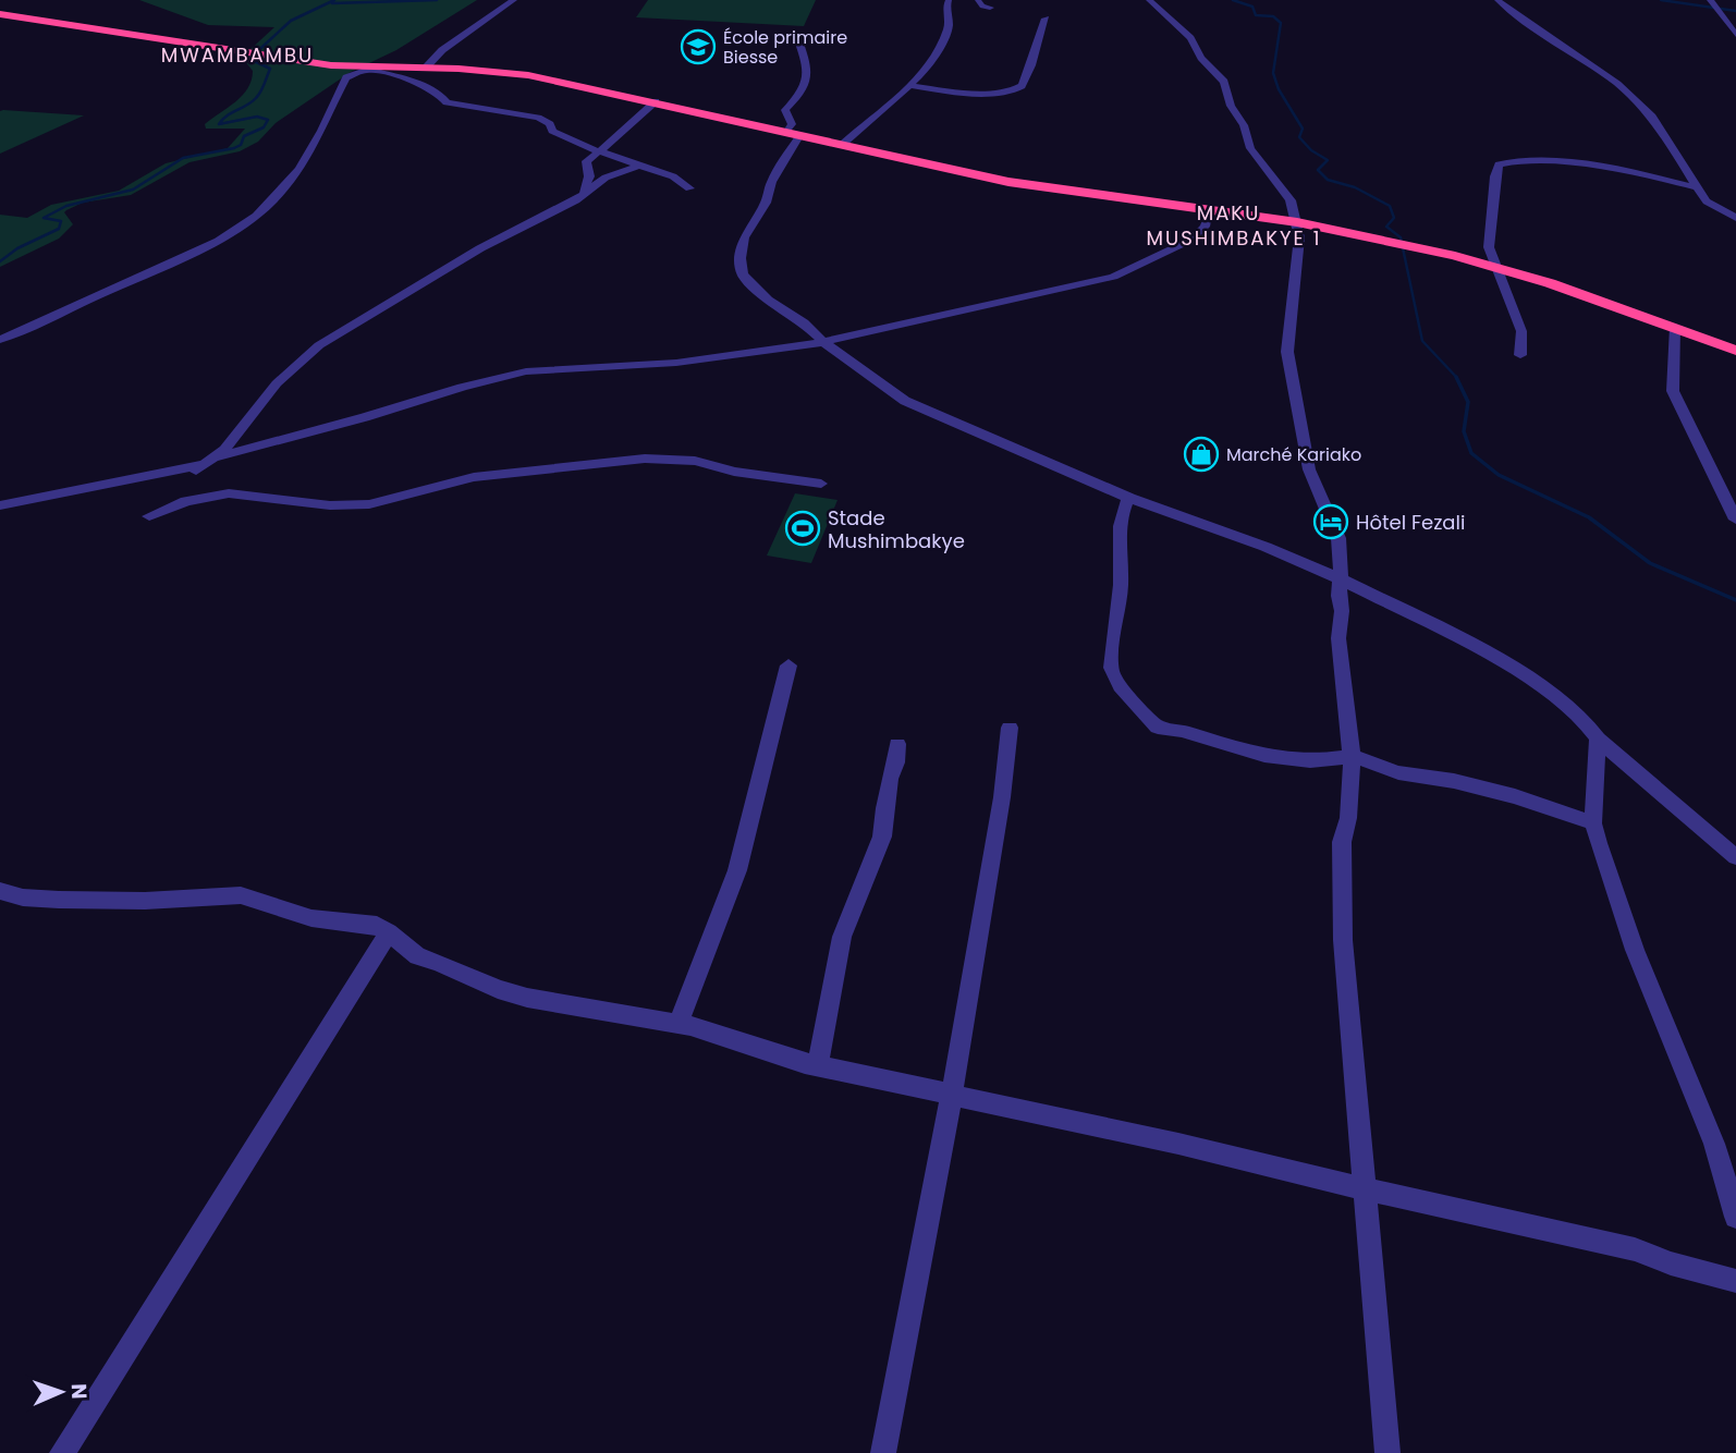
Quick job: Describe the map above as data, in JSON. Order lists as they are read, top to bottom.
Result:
{
  "districts": ["MWAMBAMBU", "MAKU", "MUSHIMBAKYE 1"],
  "places": {
    "school or university": ["École primaire Biesse"],
    "shop": ["Marché Kariako"],
    "hotel": ["Hôtel Fezali"],
    "sports": ["Stade Mushimbakye"]
  },
  "north": "right"
}
